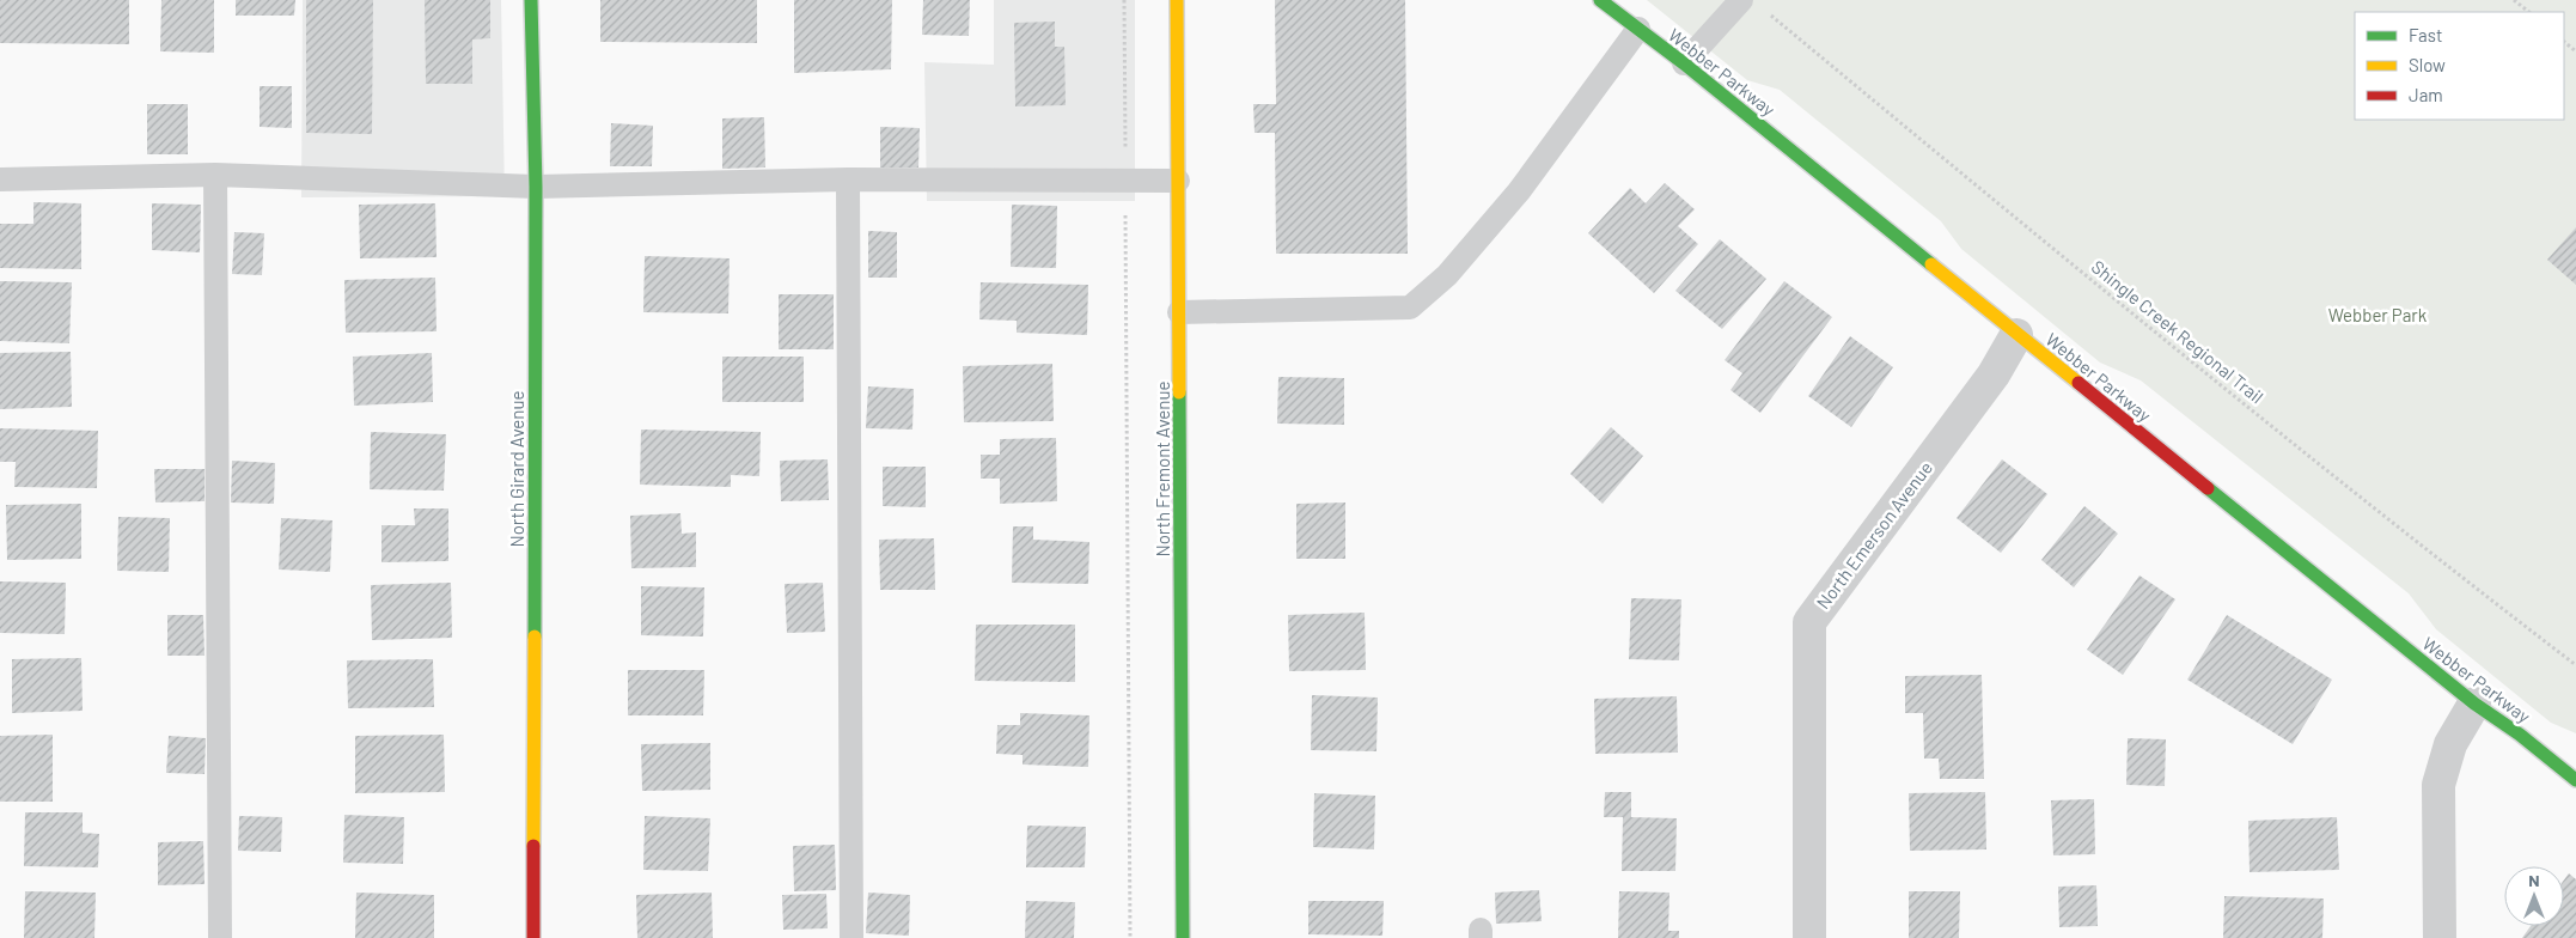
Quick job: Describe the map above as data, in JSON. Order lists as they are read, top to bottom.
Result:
{
  "streets": {
    "street": [
      "Webber Parkway",
      "North Girard Avenue",
      "North Fremont Avenue",
      "North Emerson Avenue"
    ],
    "path": ["Shingle Creek Regional Trail"]
  },
  "crossings": [
    ["Webber Parkway", "North Emerson Avenue"]
  ],
  "parks": ["Webber Park"],
  "legend": ["Fast", "Slow", "Jam"],
  "north": "top"
}
